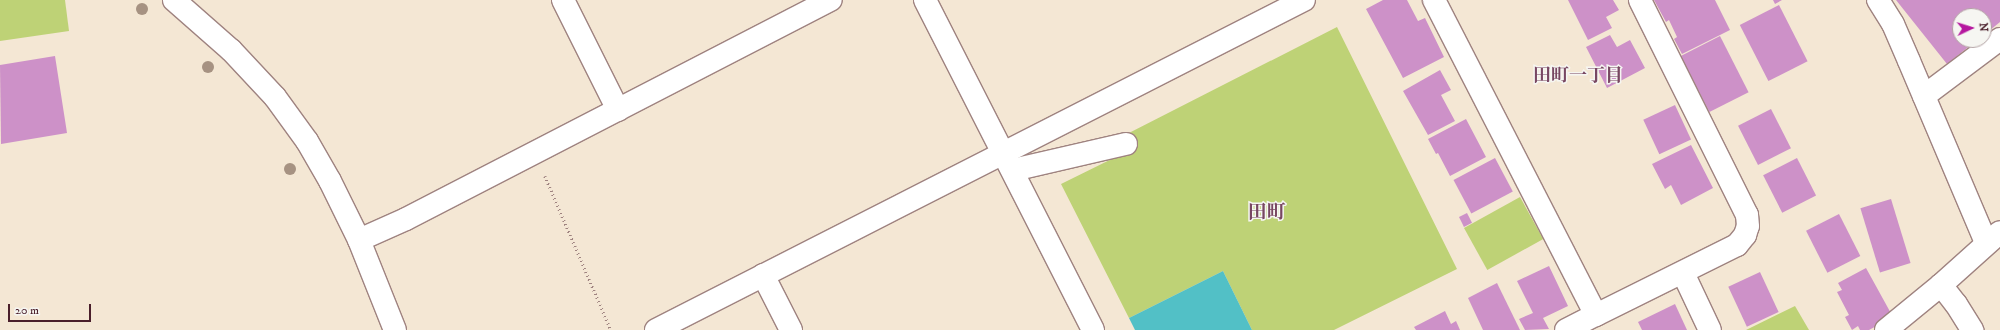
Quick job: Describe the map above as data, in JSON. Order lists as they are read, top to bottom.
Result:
{
  "districts": ["田町一丁目", "田町"],
  "scale_bar": "20 m",
  "north": "right"
}
